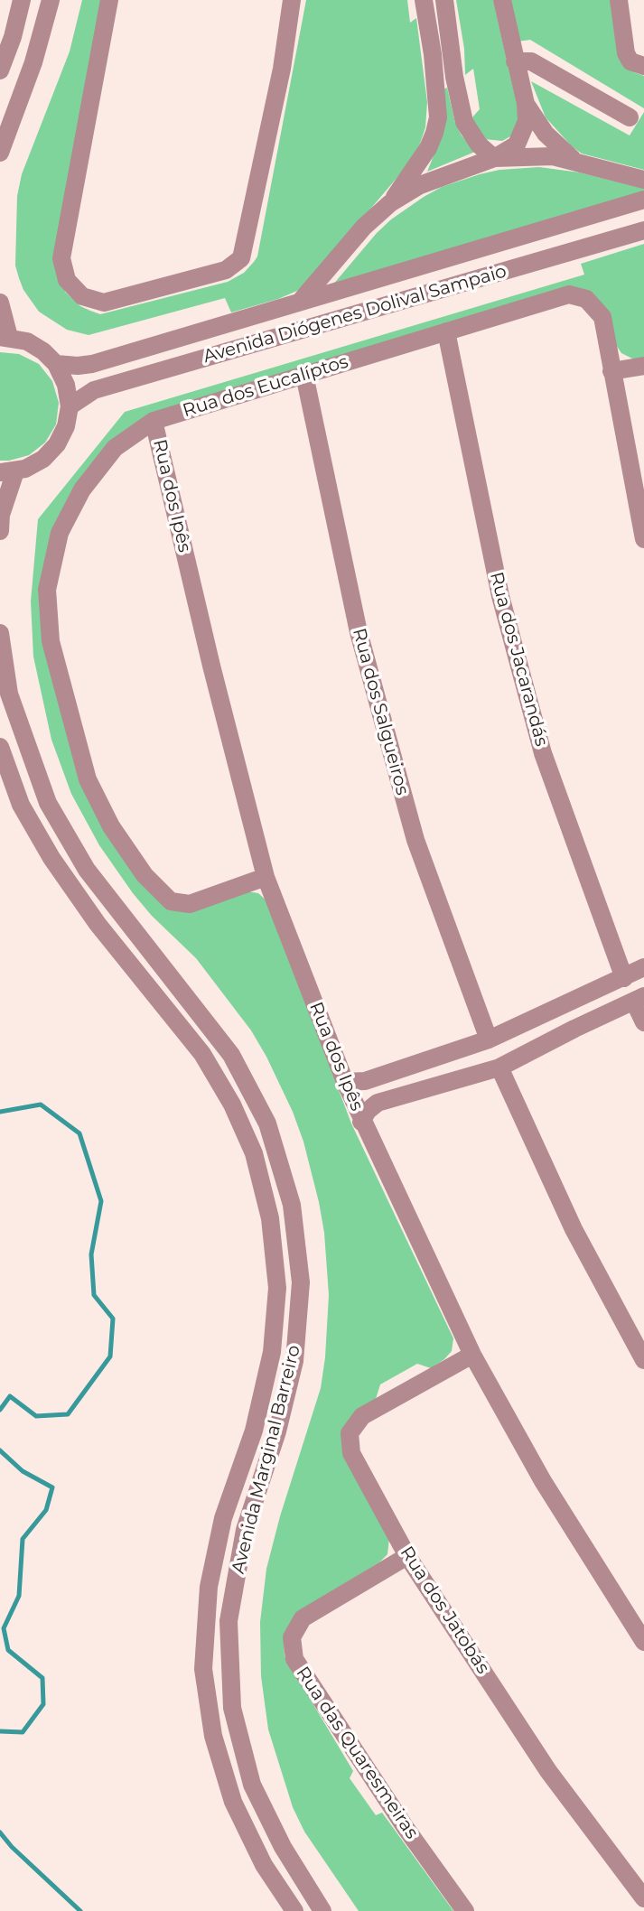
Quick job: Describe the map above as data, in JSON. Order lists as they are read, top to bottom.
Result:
{
  "streets": {
    "street": [
      "Avenida Diógenes Dolival Sampaio",
      "Rua dos Eucalíptos",
      "Rua dos Ipês",
      "Rua dos Jacarandás",
      "Rua dos Salgueiros",
      "Avenida Marginal Barreiro",
      "Rua dos Jatobás",
      "Rua das Quaresmeiras"
    ]
  },
  "crossings": [
    ["Rua dos Eucalíptos", "Rua dos Ipês"],
    ["Rua dos Eucalíptos", "Rua dos Jacarandás"],
    ["Rua dos Eucalíptos", "Rua dos Salgueiros"],
    ["Rua dos Ipês", "Rua dos Jatobás"],
    ["Rua dos Jatobás", "Rua das Quaresmeiras"]
  ]
}
